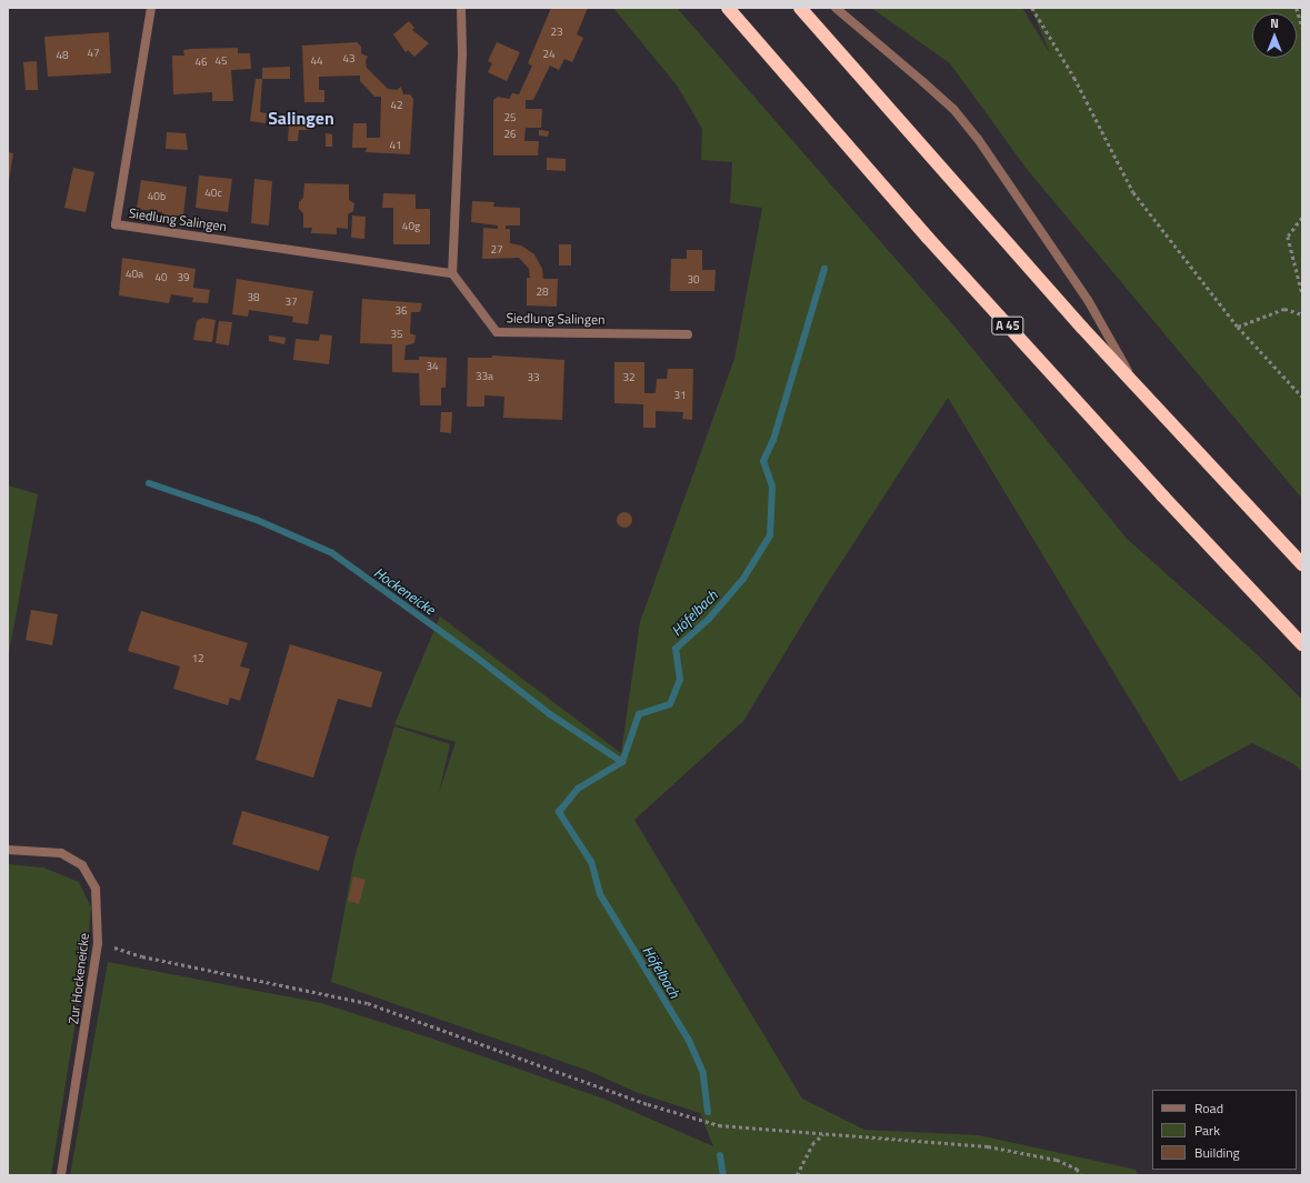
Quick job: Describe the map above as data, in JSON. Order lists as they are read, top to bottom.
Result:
{
  "streets": {
    "highway": ["A 45"],
    "street": ["Siedlung Salingen", "Zur Hockeneicke"]
  },
  "districts": ["Salingen"],
  "water": ["Hockeneicke", "Höfelbach"],
  "house_numbers": [
    "23",
    "47",
    "24",
    "48",
    "43",
    "45",
    "44",
    "46",
    "42",
    "25",
    "26",
    "41",
    "40c",
    "40b",
    "40g",
    "27",
    "40a",
    "40",
    "39",
    "30",
    "28",
    "38",
    "37",
    "36",
    "35",
    "34",
    "33a",
    "33",
    "32",
    "31",
    "12"
  ],
  "legend": ["Road", "Park", "Building"],
  "north": "top"
}
